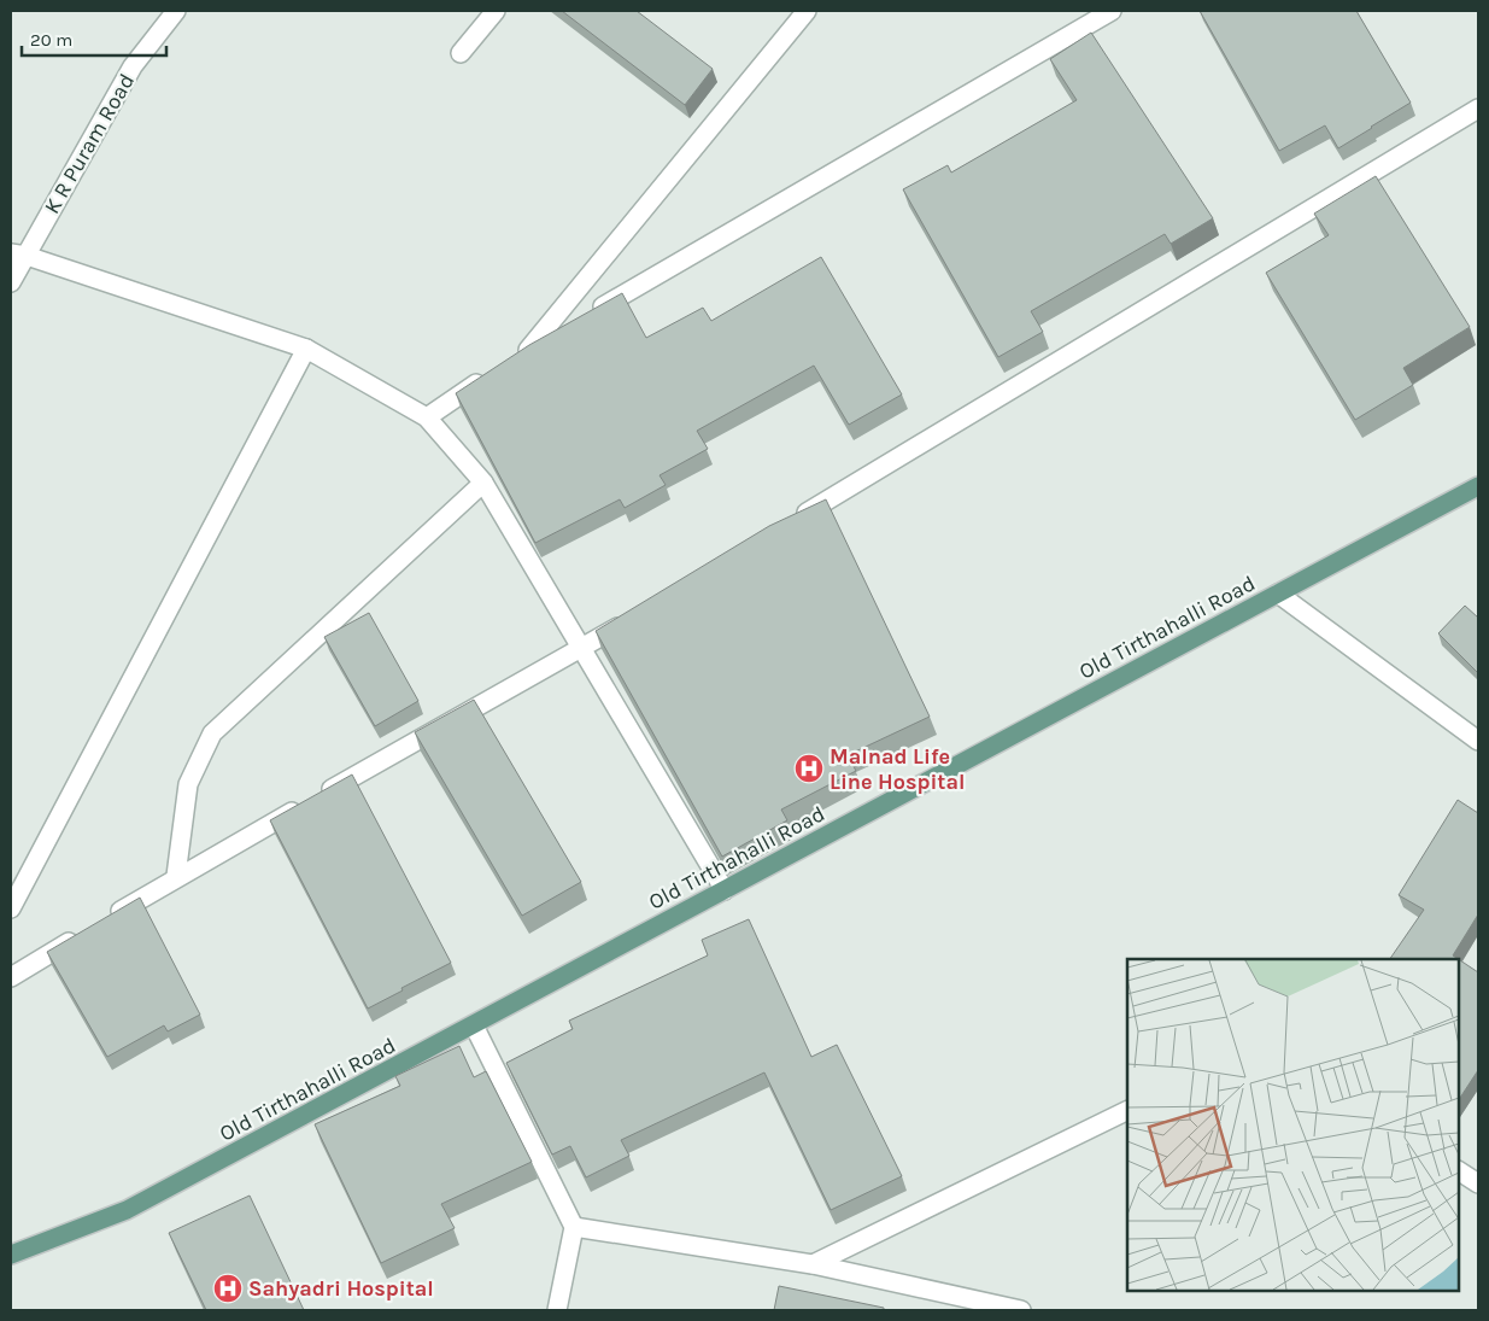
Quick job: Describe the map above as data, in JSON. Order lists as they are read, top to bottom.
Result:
{
  "streets": {
    "main road": ["Old Tirthahalli Road"],
    "street": ["K R Puram Road"]
  },
  "places": {
    "hospital": ["Malnad Life Line Hospital", "Sahyadri Hospital"]
  },
  "scale_bar": "20 m"
}
